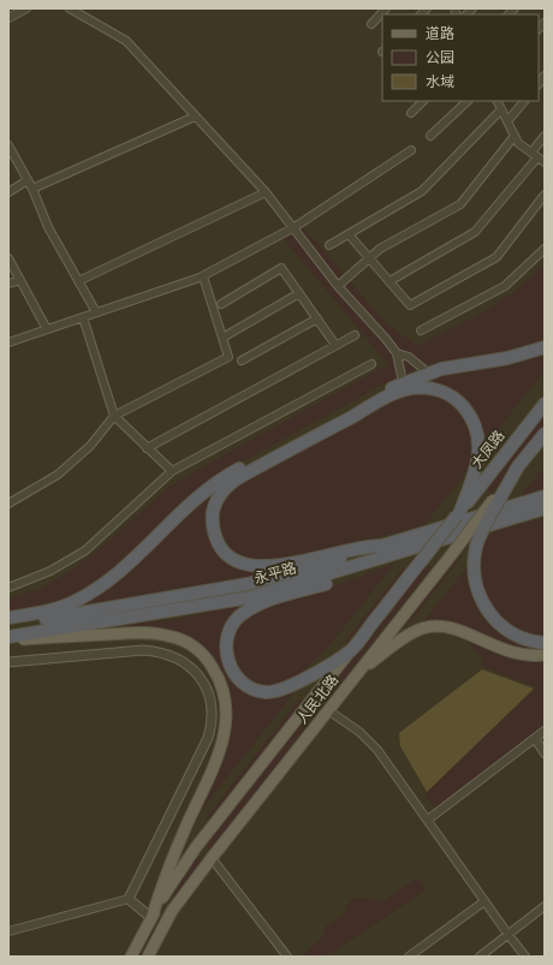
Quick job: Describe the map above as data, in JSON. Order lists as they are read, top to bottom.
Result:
{
  "streets": {
    "highway": ["大凤路", "永平路", "人民北路"]
  },
  "crossings": [
    ["大凤路", "人民北路"]
  ],
  "legend": ["道路", "公园", "水域"]
}
